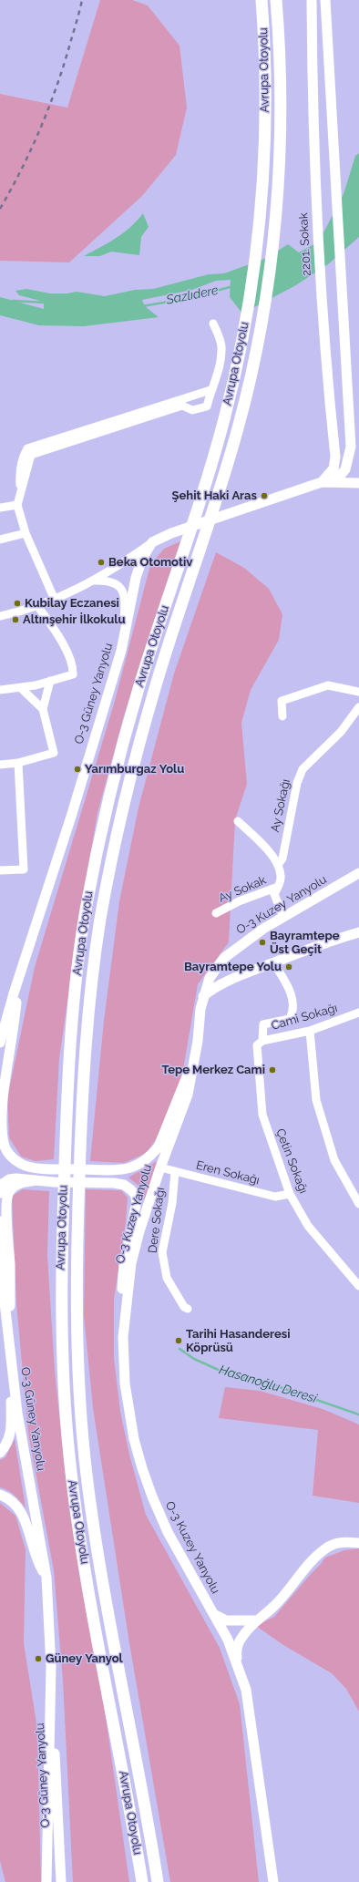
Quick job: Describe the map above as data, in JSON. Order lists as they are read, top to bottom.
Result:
{
  "streets": {
    "highway": ["Avrupa Otoyolu"],
    "main road": ["2201. Sokak", "O-3 Güney Yanyolu", "O-3 Kuzey Yanyolu"],
    "street": [
      "Ay Sokağı",
      "Ay Sokak",
      "Cami Sokağı",
      "Çetin Sokağı",
      "Eren Sokağı",
      "Dere Sokağı"
    ]
  },
  "crossings": [
    ["Ay Sokağı", "Ay Sokak"],
    ["Ay Sokak", "O-3 Kuzey Yanyolu"],
    ["O-3 Kuzey Yanyolu", "Eren Sokağı"],
    ["Cami Sokağı", "Çetin Sokağı"],
    ["Çetin Sokağı", "Eren Sokağı"],
    ["Eren Sokağı", "Dere Sokağı"]
  ],
  "water": ["Sazlıdere", "Hasanoğlu Deresi"],
  "places": [
    "Şehit Haki Aras",
    "Beka Otomotiv",
    "Kubilay Eczanesi",
    "Altınşehir İlkokulu",
    "Yarımburgaz Yolu",
    "Bayramtepe Üst Geçit",
    "Bayramtepe Yolu",
    "Tepe Merkez Cami",
    "Tarihi Hasanderesi Köprüsü",
    "Güney Yanyol"
  ]
}
